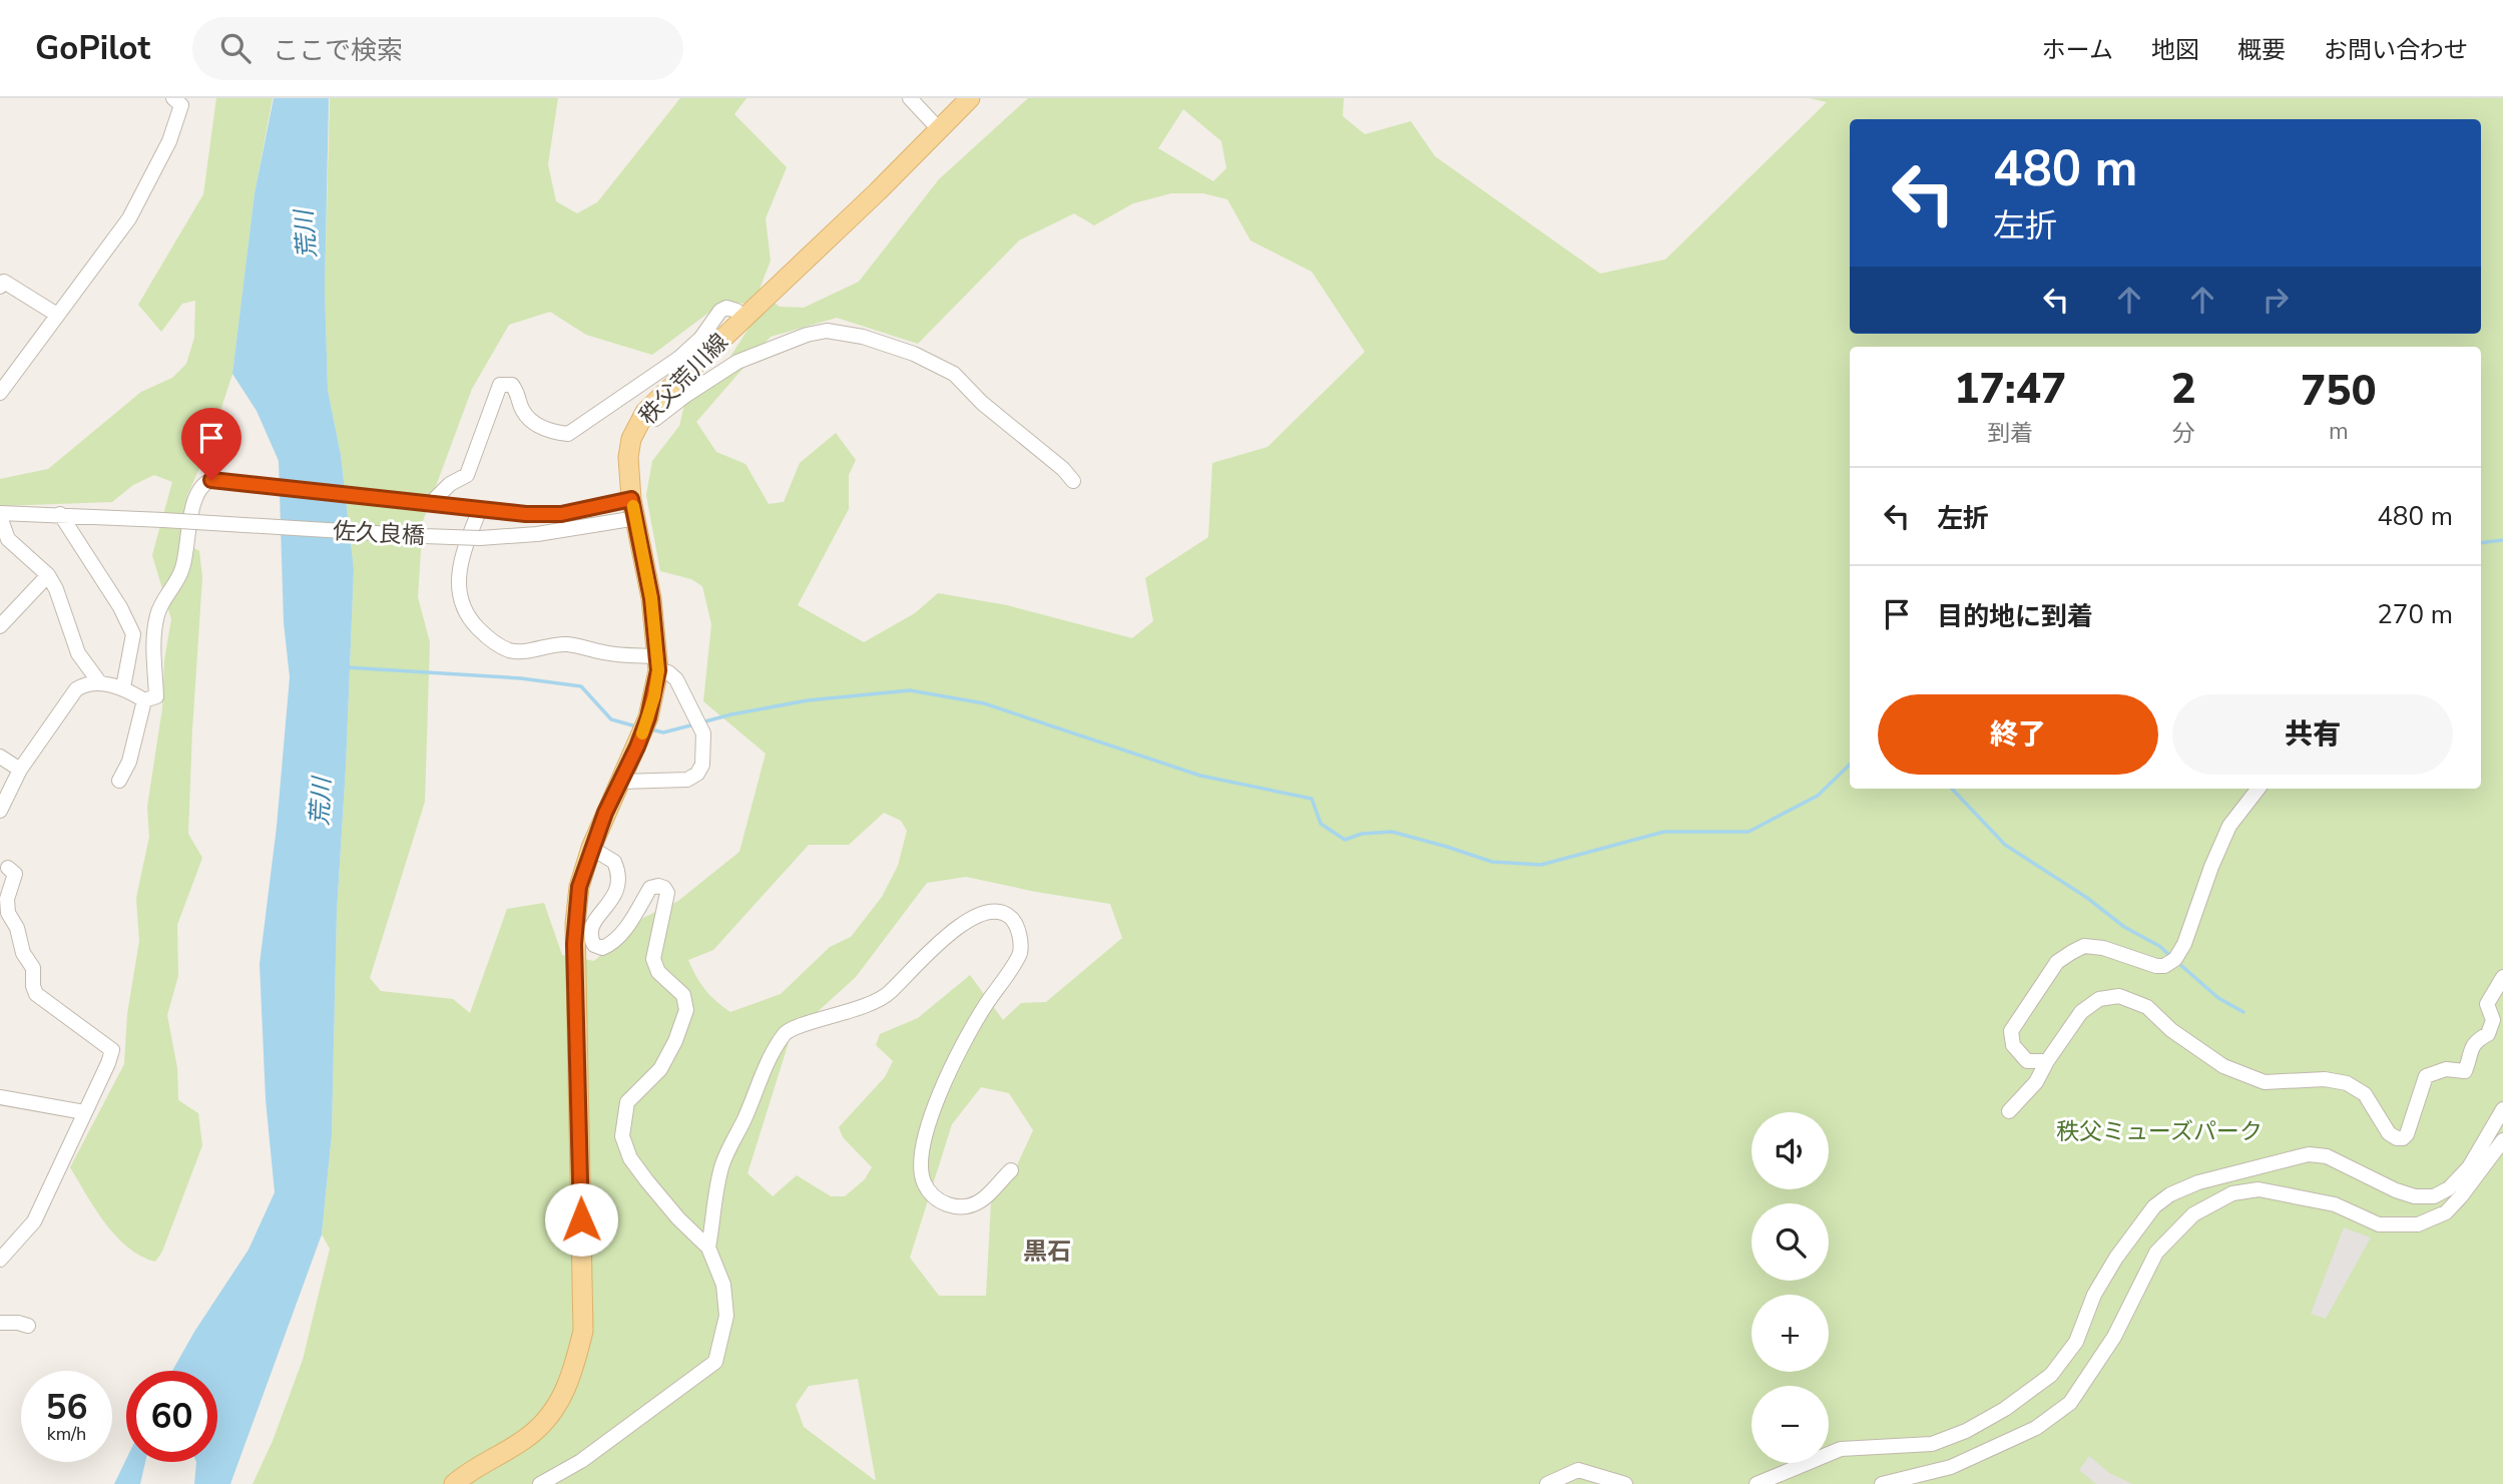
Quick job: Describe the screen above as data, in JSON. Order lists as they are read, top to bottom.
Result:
{
  "streets": {
    "main road": ["秩父荒川線"],
    "street": ["佐久良橋"]
  },
  "crossings": [
    ["秩父荒川線", "佐久良橋"]
  ],
  "districts": ["黒石"],
  "water": ["荒川"],
  "parks": ["秩父ミューズパーク"],
  "page": {
    "header": "GoPilot",
    "search": "ここで検索",
    "nav": [
      "ホーム",
      "地図",
      "概要",
      "お問い合わせ"
    ],
    "turn": ["480 m", "左折"],
    "eta": [
      "17:47",
      "到着",
      "2",
      "分",
      "750",
      "m"
    ],
    "list": [
      {
        "name": "左折",
        "value": "480 m"
      },
      {
        "name": "目的地に到着",
        "value": "270 m"
      }
    ],
    "buttons": ["終了", "共有"],
    "map_buttons": ["+", "−"],
    "speed": "56 km/h",
    "limit": "60"
  }
}
